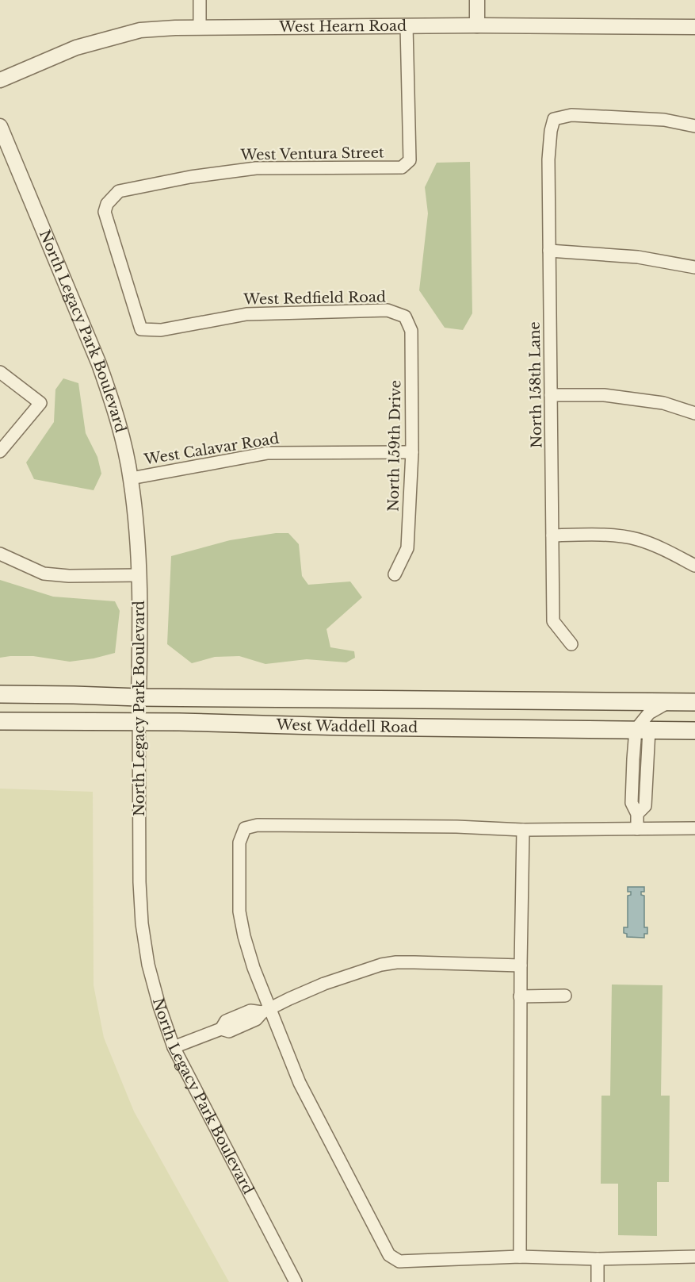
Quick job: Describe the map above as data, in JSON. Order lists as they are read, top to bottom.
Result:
{
  "streets": {
    "main road": ["West Waddell Road"],
    "street": [
      "West Hearn Road",
      "West Ventura Street",
      "West Redfield Road",
      "North Legacy Park Boulevard",
      "North 158th Lane",
      "North 159th Drive",
      "West Calavar Road"
    ]
  },
  "crossings": [
    ["West Hearn Road", "West Ventura Street"],
    ["West Ventura Street", "West Redfield Road"],
    ["West Redfield Road", "North 159th Drive"],
    ["North Legacy Park Boulevard", "West Calavar Road"],
    ["North Legacy Park Boulevard", "West Waddell Road"],
    ["North 159th Drive", "West Calavar Road"]
  ]
}
